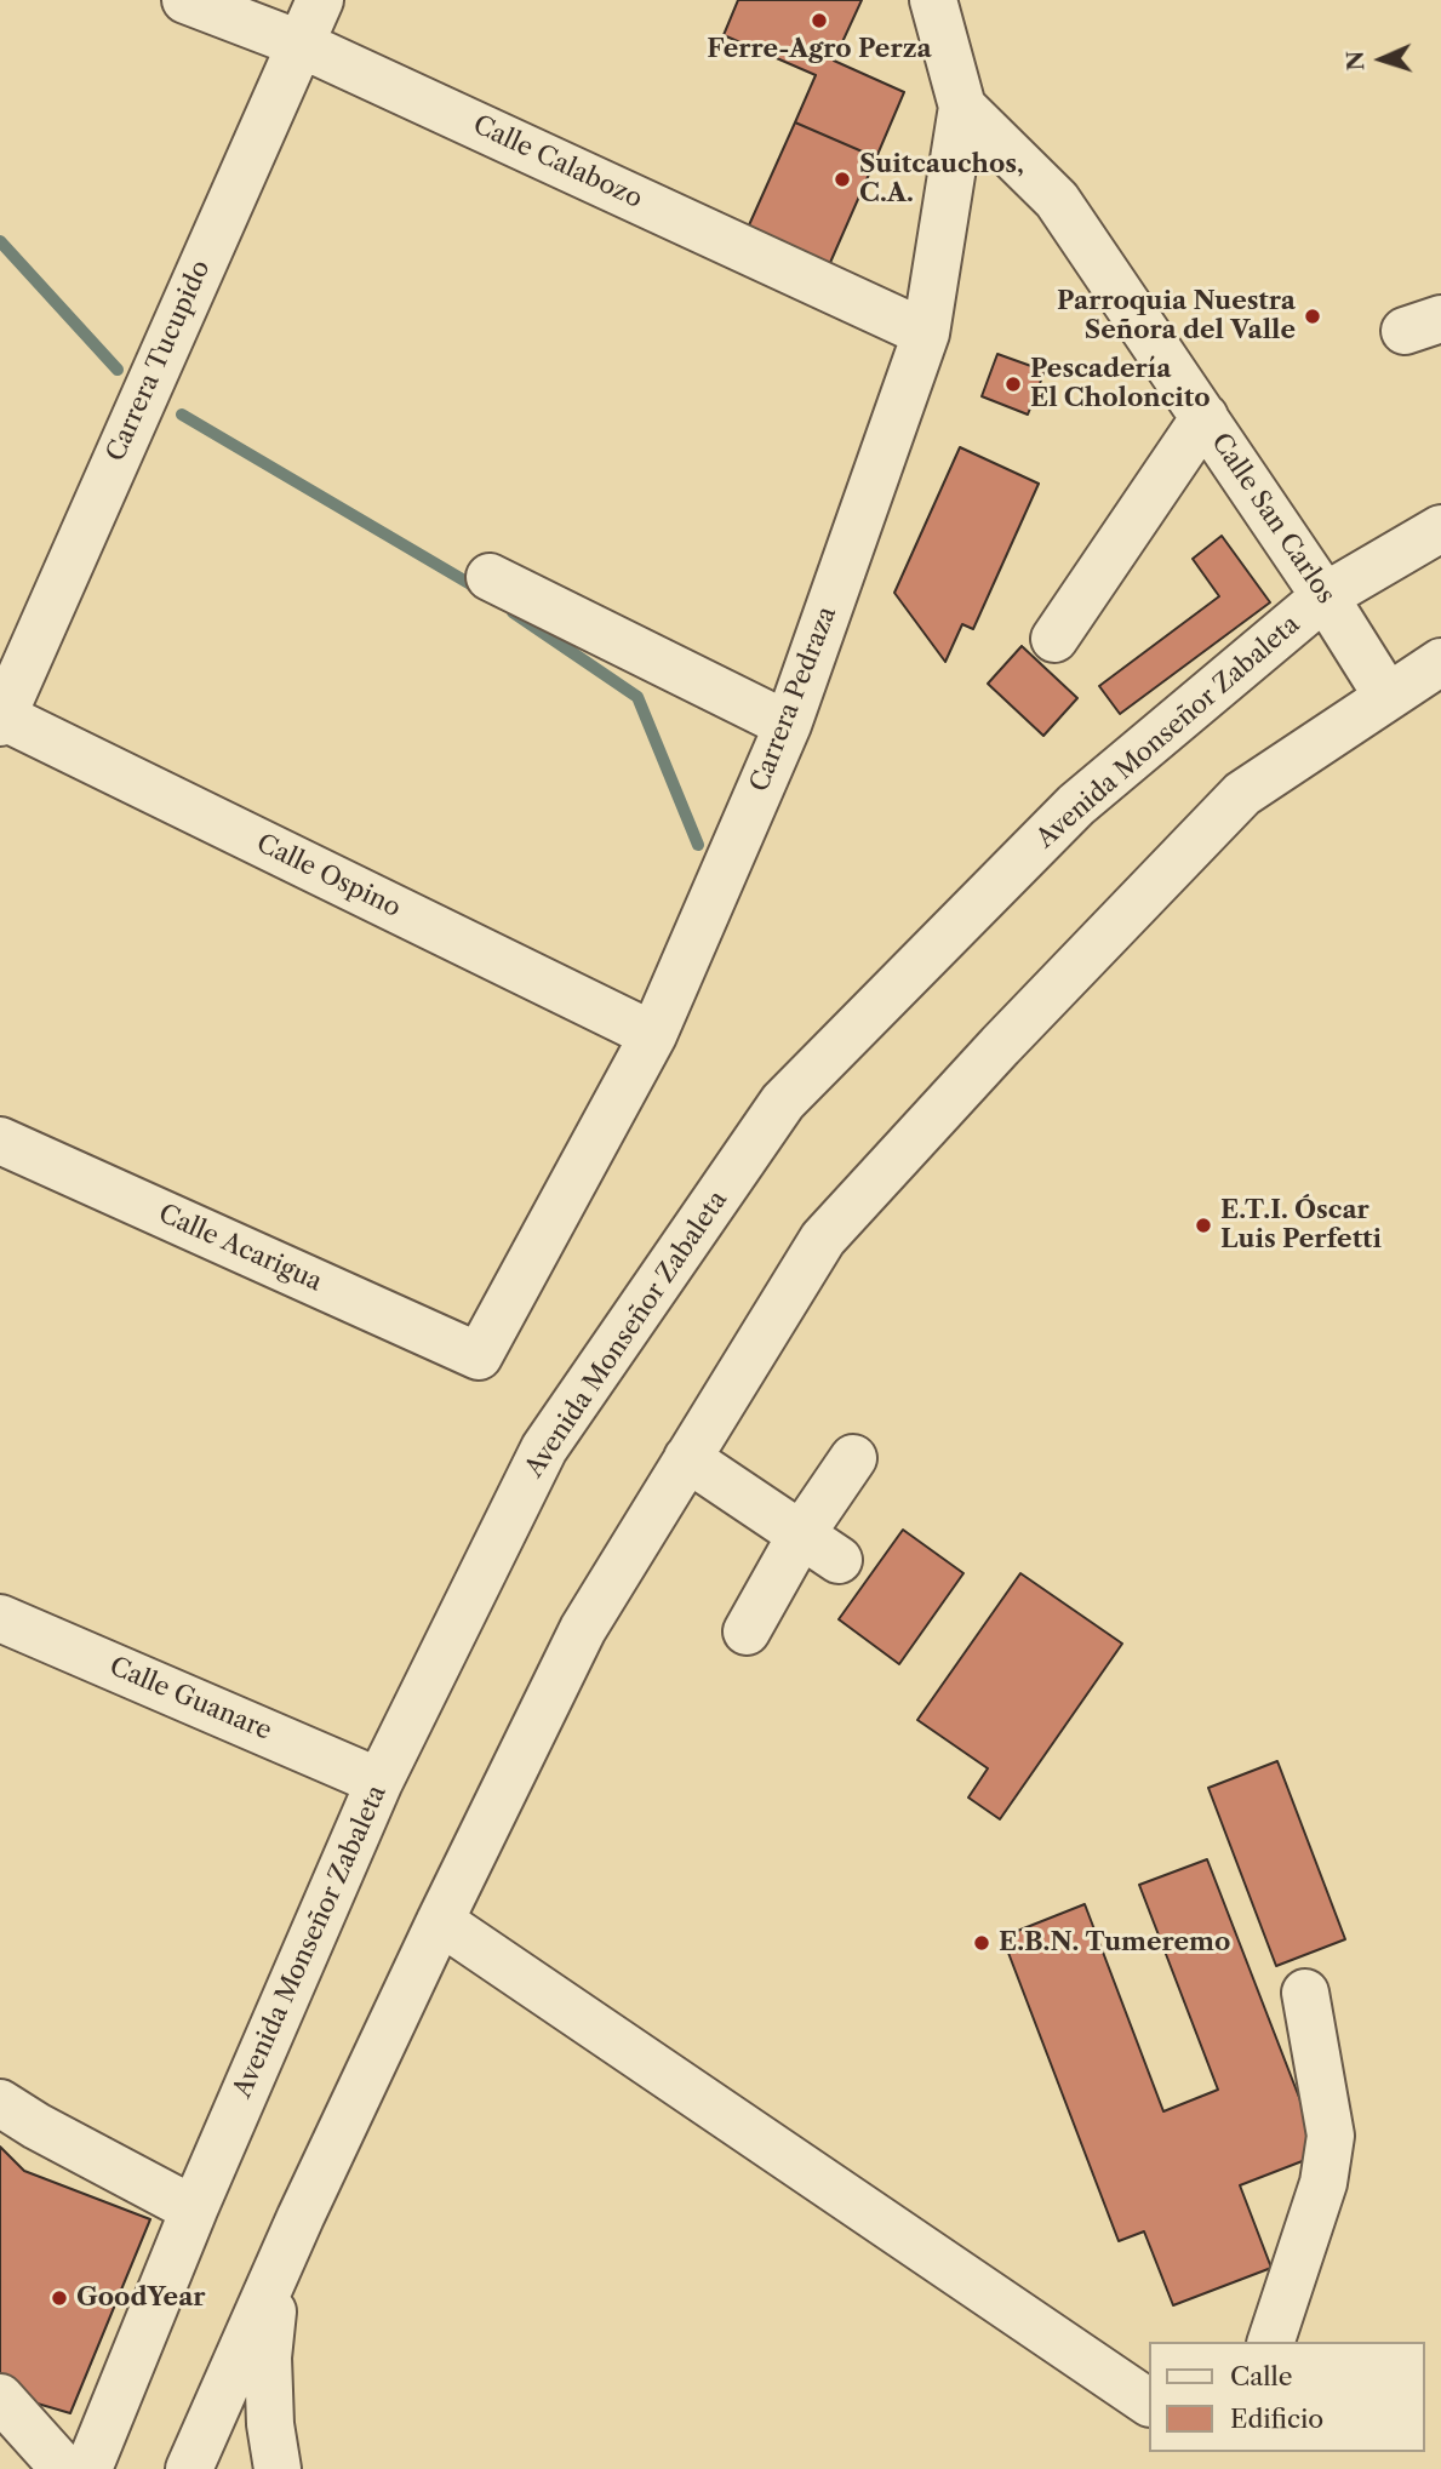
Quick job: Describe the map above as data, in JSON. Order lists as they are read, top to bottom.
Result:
{
  "streets": {
    "street": [
      "Calle Calabozo",
      "Carrera Tucupido",
      "Calle San Carlos",
      "Carrera Pedraza",
      "Avenida Monseñor Zabaleta",
      "Calle Ospino",
      "Calle Acarigua",
      "Calle Guanare"
    ]
  },
  "crossings": [
    ["Calle Calabozo", "Carrera Tucupido"],
    ["Calle Calabozo", "Carrera Pedraza"],
    ["Carrera Tucupido", "Calle Ospino"],
    ["Calle San Carlos", "Carrera Pedraza"],
    ["Calle San Carlos", "Avenida Monseñor Zabaleta"],
    ["Carrera Pedraza", "Calle Ospino"],
    ["Carrera Pedraza", "Calle Acarigua"],
    ["Avenida Monseñor Zabaleta", "Calle Guanare"]
  ],
  "places": [
    "Ferre-Agro Perza",
    "Suitcauchos, C.A.",
    "Parroquia Nuestra Señora del Valle",
    "Pescadería El Choloncito",
    "E.T.I. Óscar Luis Perfetti",
    "E.B.N. Tumeremo",
    "GoodYear"
  ],
  "legend": ["Calle", "Edificio"],
  "north": "left"
}
